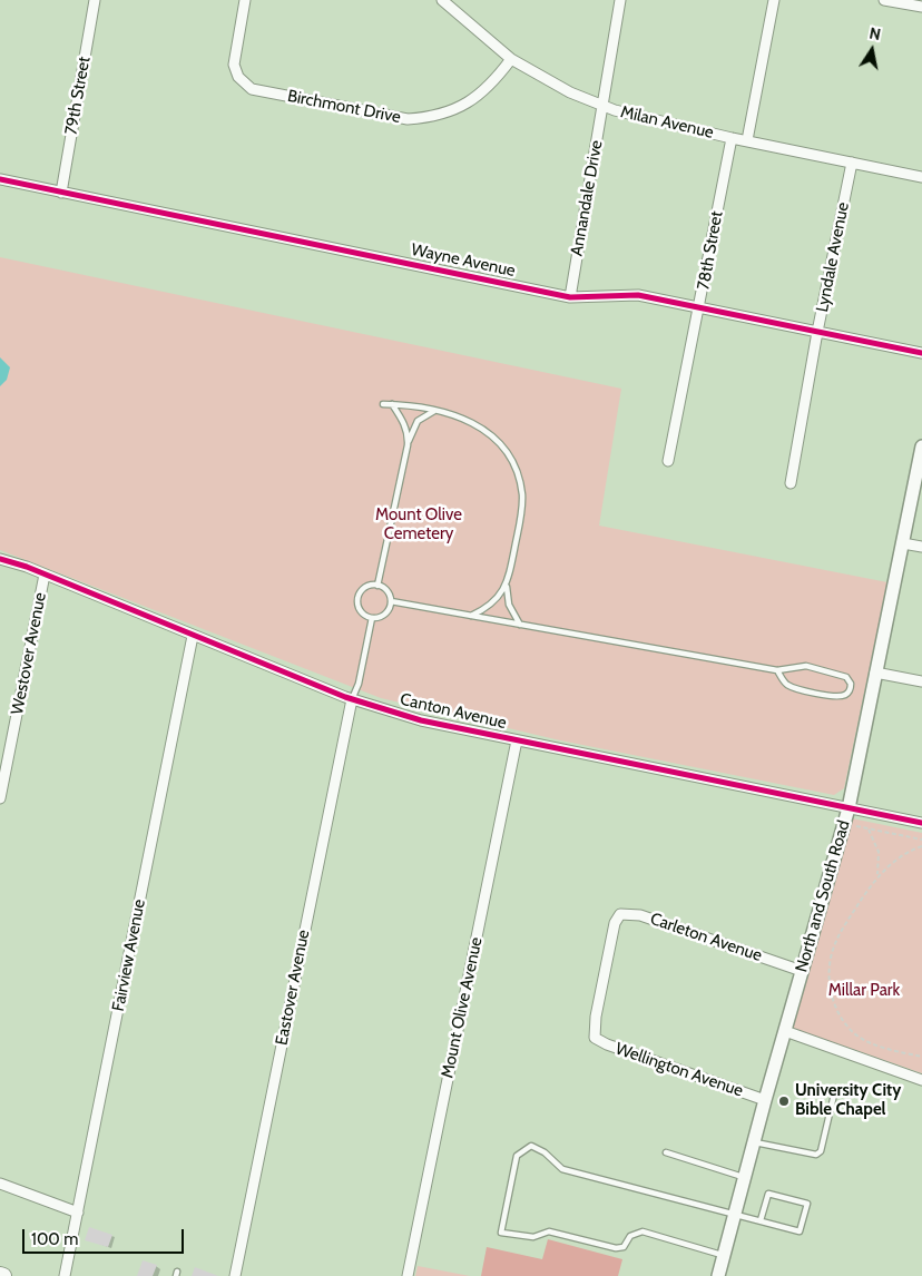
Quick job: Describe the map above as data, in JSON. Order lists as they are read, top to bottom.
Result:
{
  "streets": {
    "street": [
      "79th Street",
      "Birchmont Drive",
      "Milan Avenue",
      "Annandale Drive",
      "78th Street",
      "Lyndale Avenue",
      "Wayne Avenue",
      "Westover Avenue",
      "Canton Avenue",
      "North and South Road",
      "Carleton Avenue",
      "Fairview Avenue",
      "Eastover Avenue",
      "Mount Olive Avenue",
      "Wellington Avenue"
    ]
  },
  "crossings": [
    ["79th Street", "Wayne Avenue"],
    ["Birchmont Drive", "Milan Avenue"],
    ["Milan Avenue", "Annandale Drive"],
    ["Milan Avenue", "78th Street"],
    ["Milan Avenue", "Lyndale Avenue"],
    ["Annandale Drive", "Wayne Avenue"],
    ["78th Street", "Wayne Avenue"],
    ["Lyndale Avenue", "Wayne Avenue"],
    ["Westover Avenue", "Canton Avenue"],
    ["Canton Avenue", "North and South Road"],
    ["Canton Avenue", "Fairview Avenue"],
    ["Canton Avenue", "Eastover Avenue"],
    ["Canton Avenue", "Mount Olive Avenue"],
    ["North and South Road", "Carleton Avenue"],
    ["North and South Road", "Wellington Avenue"],
    ["Carleton Avenue", "Wellington Avenue"]
  ],
  "parks": ["Mount Olive Cemetery", "Millar Park"],
  "places": ["University City Bible Chapel"],
  "scale_bar": "100 m",
  "north": "top"
}
